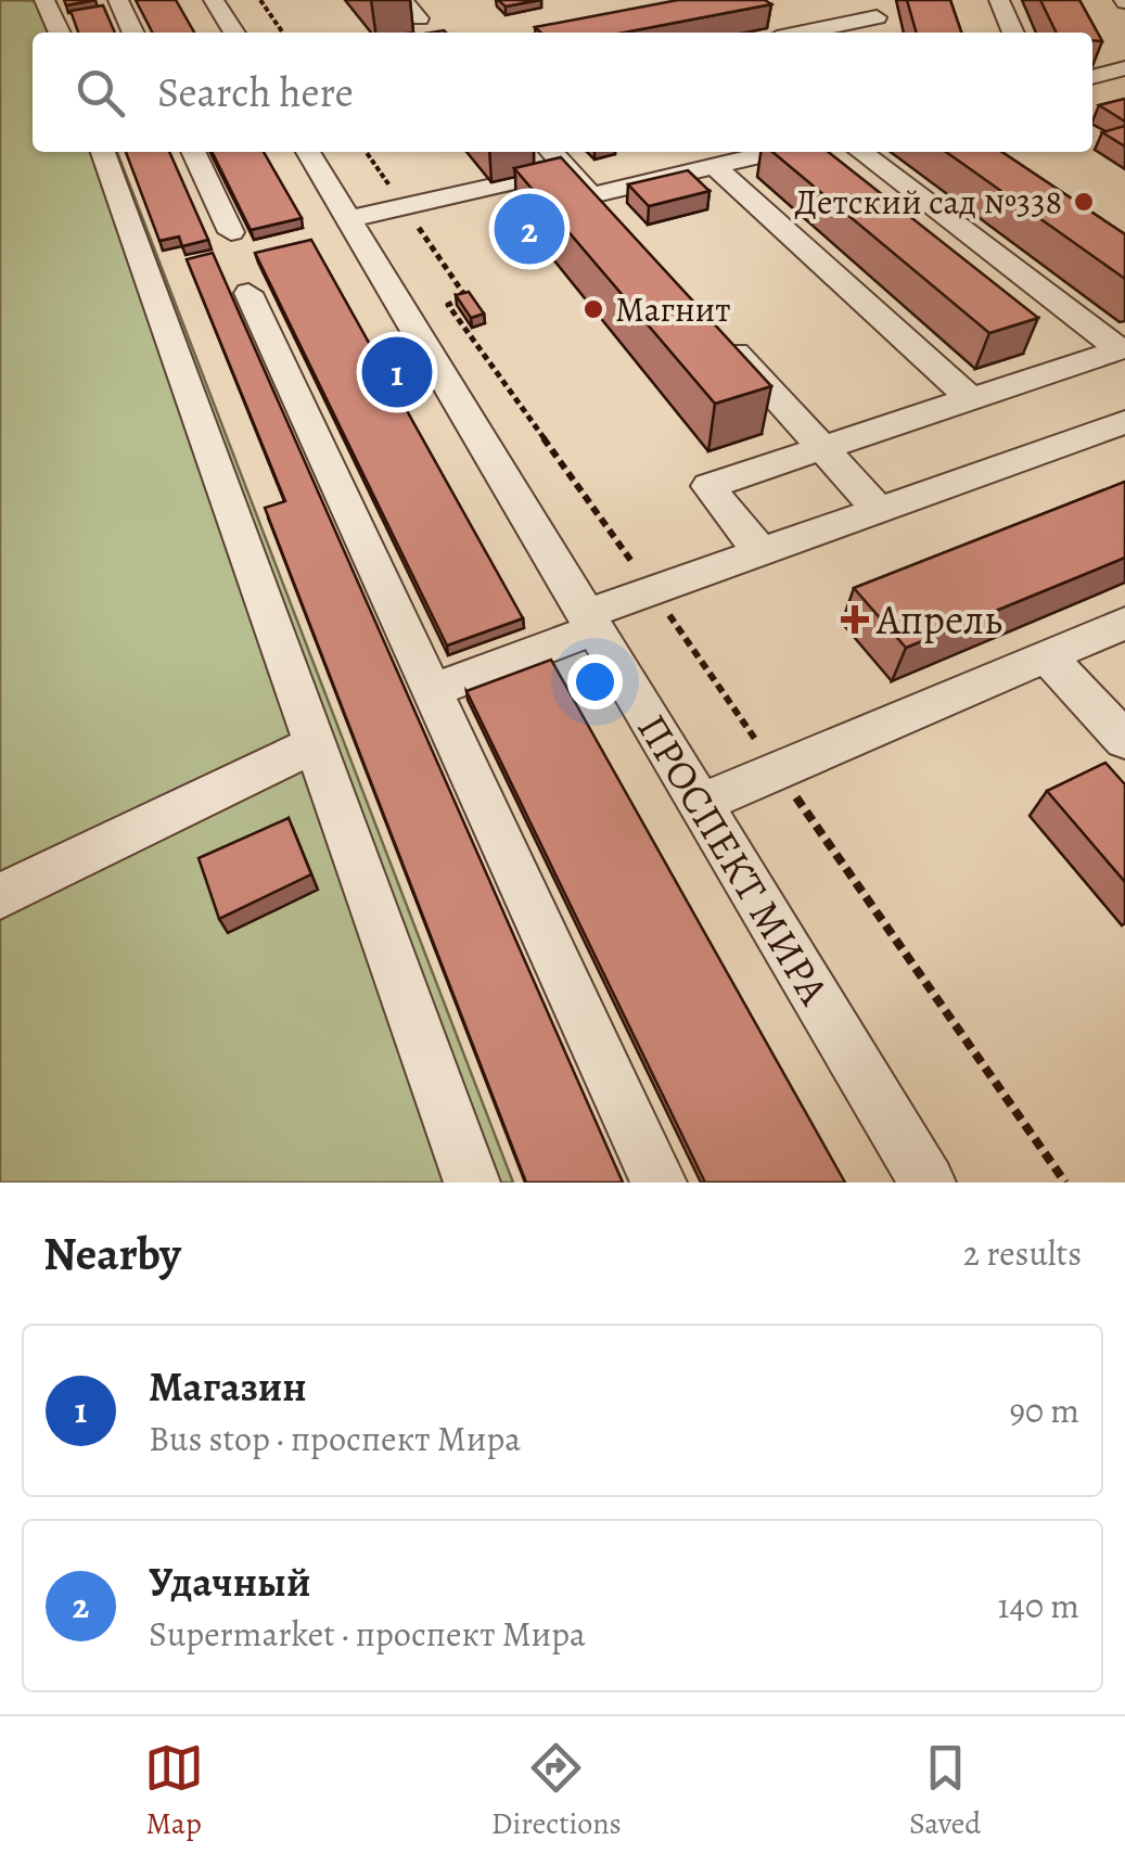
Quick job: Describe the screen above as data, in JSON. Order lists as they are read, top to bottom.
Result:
{
  "streets": {
    "street": ["ПРОСПЕКТ МИРА"]
  },
  "places": {
    "other": ["Детский сад №338", "Магнит"],
    "health": ["Апрель"]
  },
  "page": {
    "search": "Search here",
    "pins": ["2", "1"],
    "heading": ["Nearby", "2 results"],
    "list": [
      {
        "mark": "1",
        "name": "Магазин",
        "note": "Bus stop · проспект Мира",
        "value": "90 m"
      },
      {
        "mark": "2",
        "name": "Удачный",
        "note": "Supermarket · проспект Мира",
        "value": "140 m"
      }
    ],
    "nav": ["Map", "Directions", "Saved"]
  }
}
